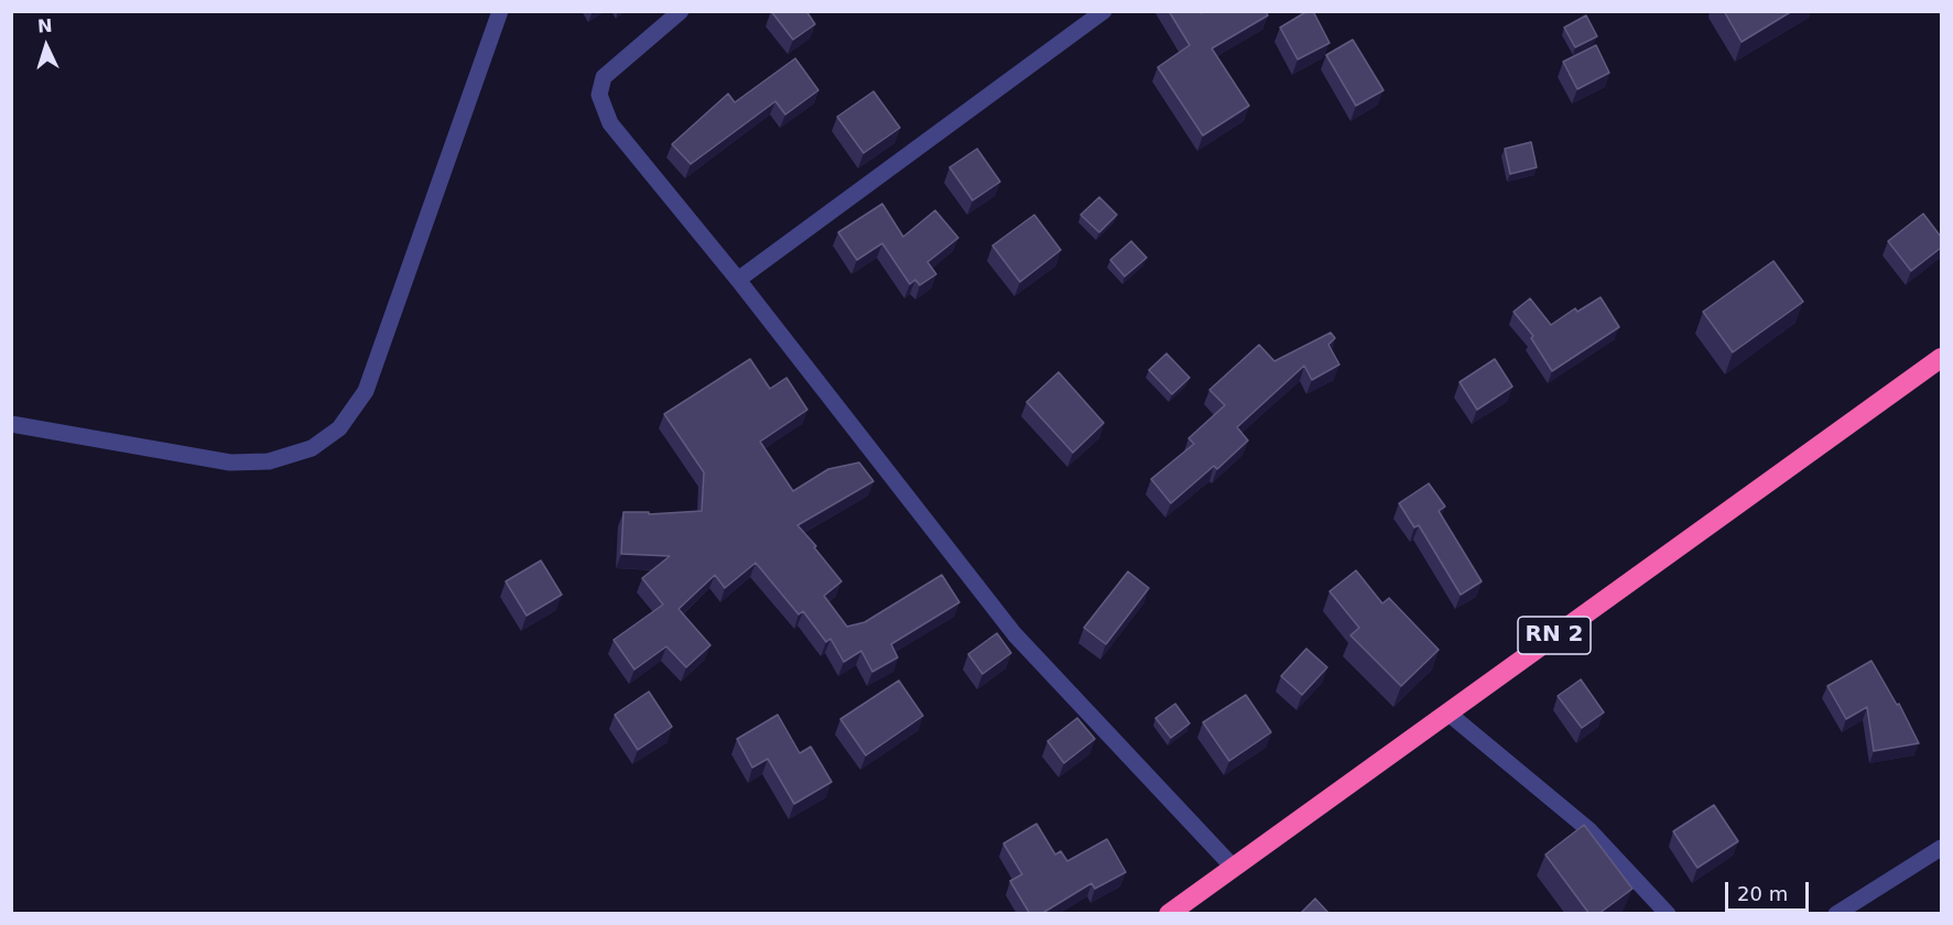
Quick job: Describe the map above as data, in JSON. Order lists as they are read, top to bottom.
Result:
{
  "streets": {
    "highway": ["RN 2"]
  },
  "scale_bar": "20 m",
  "north": "top"
}
